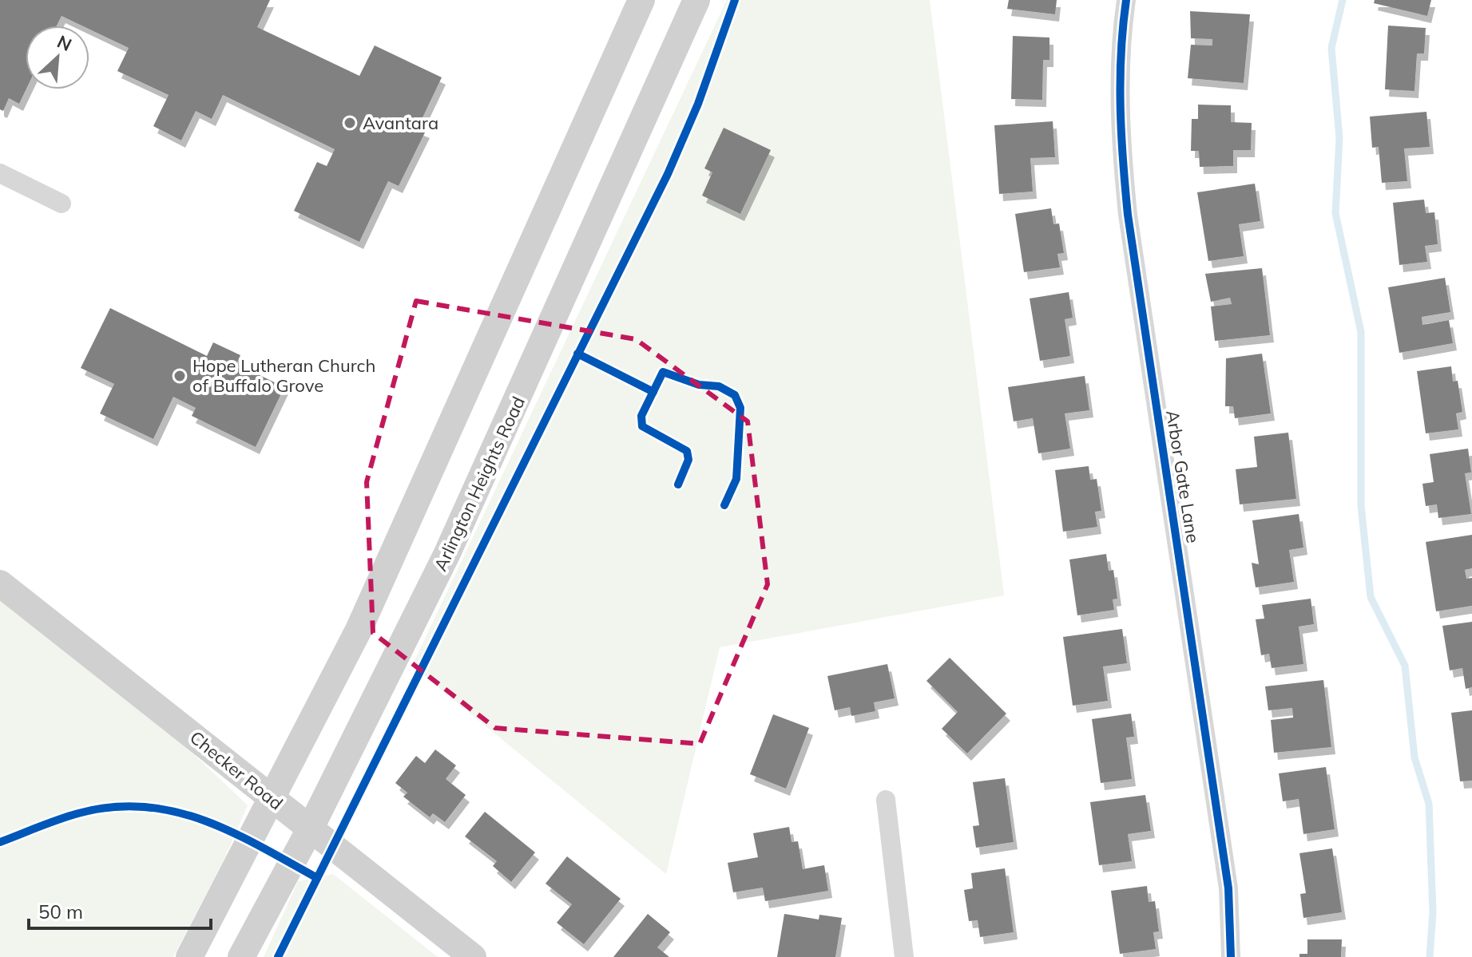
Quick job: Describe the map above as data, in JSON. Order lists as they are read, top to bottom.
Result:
{
  "streets": {
    "main road": ["Arlington Heights Road", "Checker Road"],
    "street": ["Arbor Gate Lane"]
  },
  "crossings": [
    ["Arlington Heights Road", "Checker Road"]
  ],
  "places": ["Avantara", "Hope Lutheran Church of Buffalo Grove"],
  "scale_bar": "50 m",
  "north": "top right"
}
